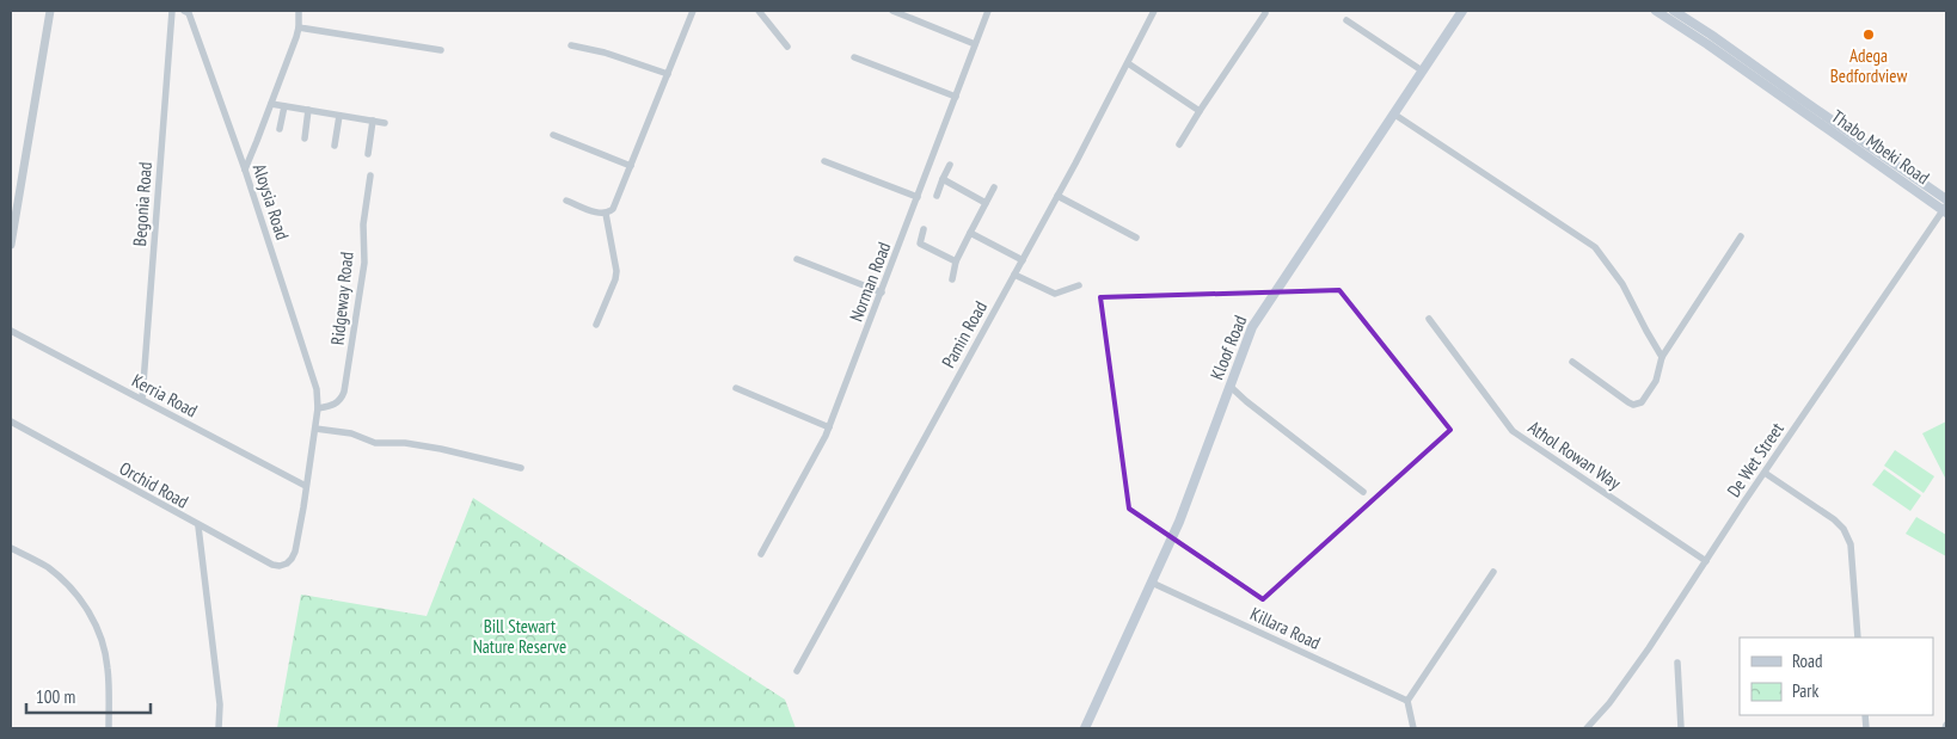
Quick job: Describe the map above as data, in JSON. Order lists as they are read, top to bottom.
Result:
{
  "streets": {
    "main road": ["Thabo Mbeki Road", "Kloof Road"],
    "street": [
      "Aloysia Road",
      "Begonia Road",
      "Norman Road",
      "Ridgeway Road",
      "Pamin Road",
      "Kerria Road",
      "Athol Rowan Way",
      "De Wet Street",
      "Orchid Road",
      "Killara Road"
    ]
  },
  "crossings": [
    ["Thabo Mbeki Road", "De Wet Street"],
    ["Aloysia Road", "Ridgeway Road"],
    ["Aloysia Road", "Kerria Road"],
    ["Aloysia Road", "Orchid Road"],
    ["Begonia Road", "Kerria Road"],
    ["Kloof Road", "Killara Road"],
    ["Athol Rowan Way", "De Wet Street"]
  ],
  "parks": ["Bill Stewart Nature Reserve"],
  "places": ["Adega Bedfordview"],
  "legend": ["Road", "Park"],
  "scale_bar": "100 m"
}
